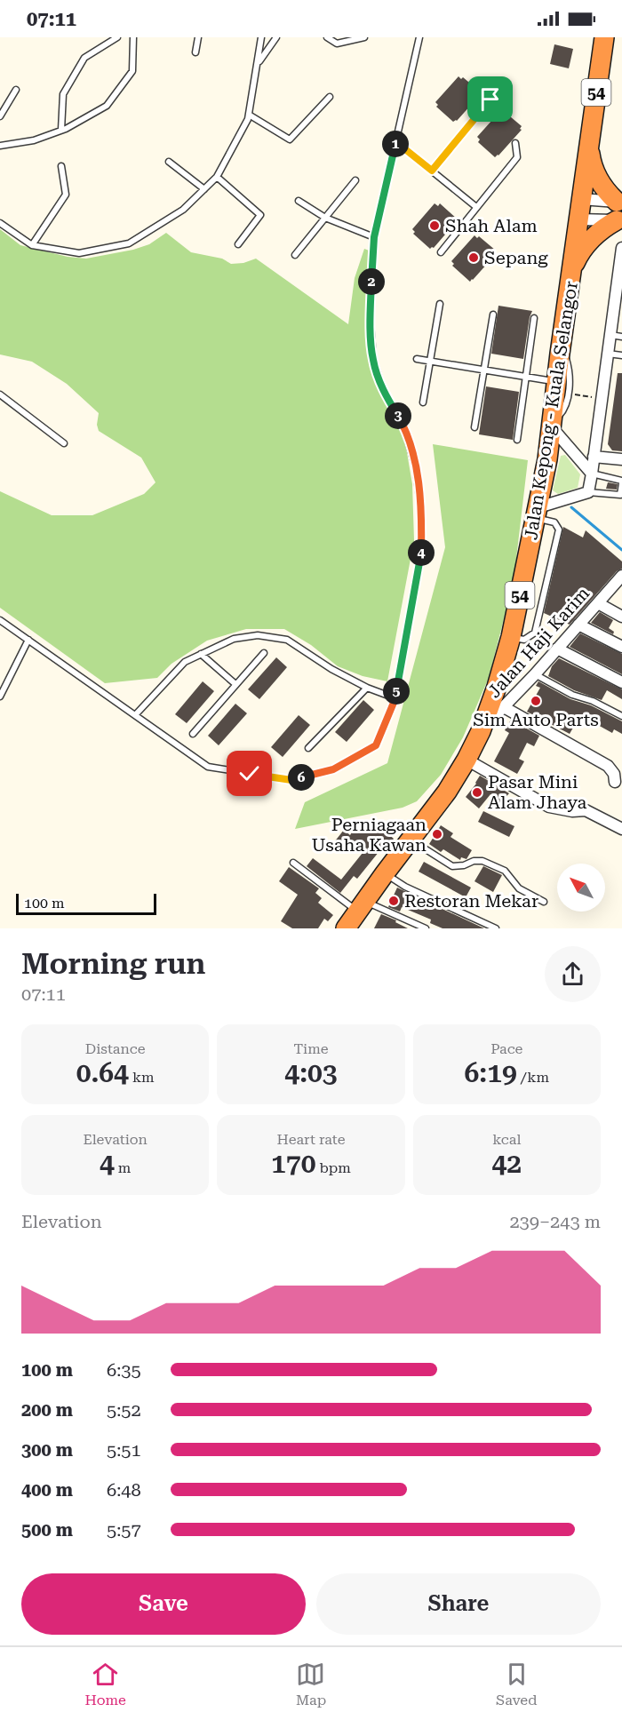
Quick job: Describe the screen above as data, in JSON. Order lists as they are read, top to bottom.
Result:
{
  "streets": {
    "highway": ["54", "Jalan Kepong - Kuala Selangor"],
    "street": ["Jalan Haji Karim"]
  },
  "crossings": [
    ["Jalan Kepong - Kuala Selangor", "Jalan Haji Karim"]
  ],
  "places": [
    "Shah Alam",
    "Sepang",
    "Sim Auto Parts",
    "Pasar Mini Alam Jhaya",
    "Perniagaan Usaha Kawan",
    "Restoran Mekar"
  ],
  "scale_bar": "100 m",
  "north": "top left",
  "page": {
    "status": "07:11",
    "pins": [
      "1",
      "2",
      "3",
      "4",
      "5",
      "6"
    ],
    "scale": "100 m",
    "heading": ["Morning run", "07:11"],
    "stats": [
      ["Distance", "0.64 km"],
      ["Time", "4:03"],
      ["Pace", "6:19 /km"],
      ["Elevation", "4 m"],
      ["Heart rate", "170 bpm"],
      ["kcal", "42"]
    ],
    "chart": ["Elevation", "239–243 m"],
    "list": [
      {
        "name": "100 m",
        "note": "6:35"
      },
      {
        "name": "200 m",
        "note": "5:52"
      },
      {
        "name": "300 m",
        "note": "5:51"
      },
      {
        "name": "400 m",
        "note": "6:48"
      },
      {
        "name": "500 m",
        "note": "5:57"
      }
    ],
    "buttons": ["Save", "Share"],
    "tabs": ["Home", "Map", "Saved"]
  }
}
